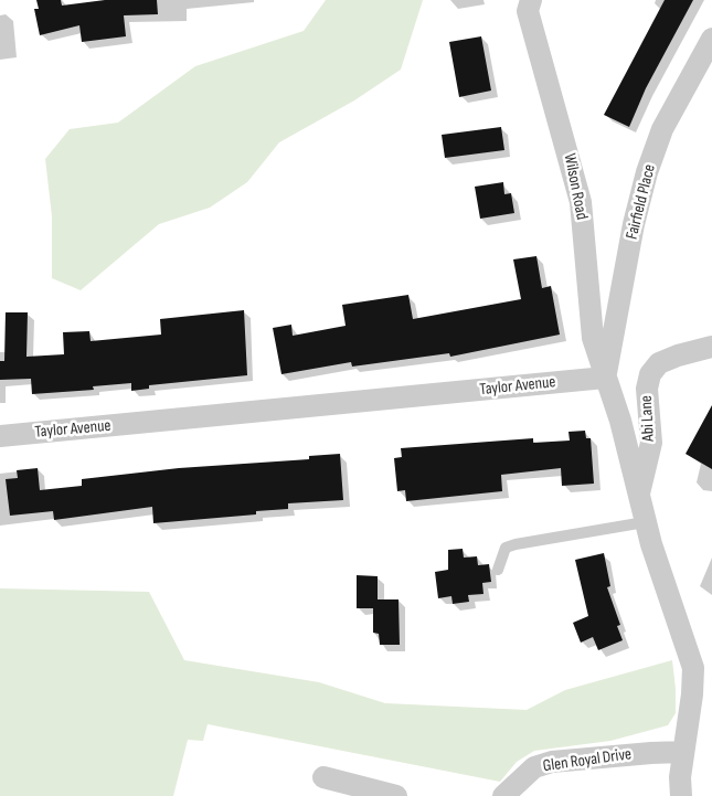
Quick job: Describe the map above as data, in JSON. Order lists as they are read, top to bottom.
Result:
{
  "streets": {
    "street": [
      "Wilson Road",
      "Fairfield Place",
      "Taylor Avenue",
      "Abi Lane",
      "Glen Royal Drive"
    ]
  },
  "crossings": [
    ["Wilson Road", "Fairfield Place"],
    ["Wilson Road", "Taylor Avenue"],
    ["Fairfield Place", "Taylor Avenue"]
  ]
}
